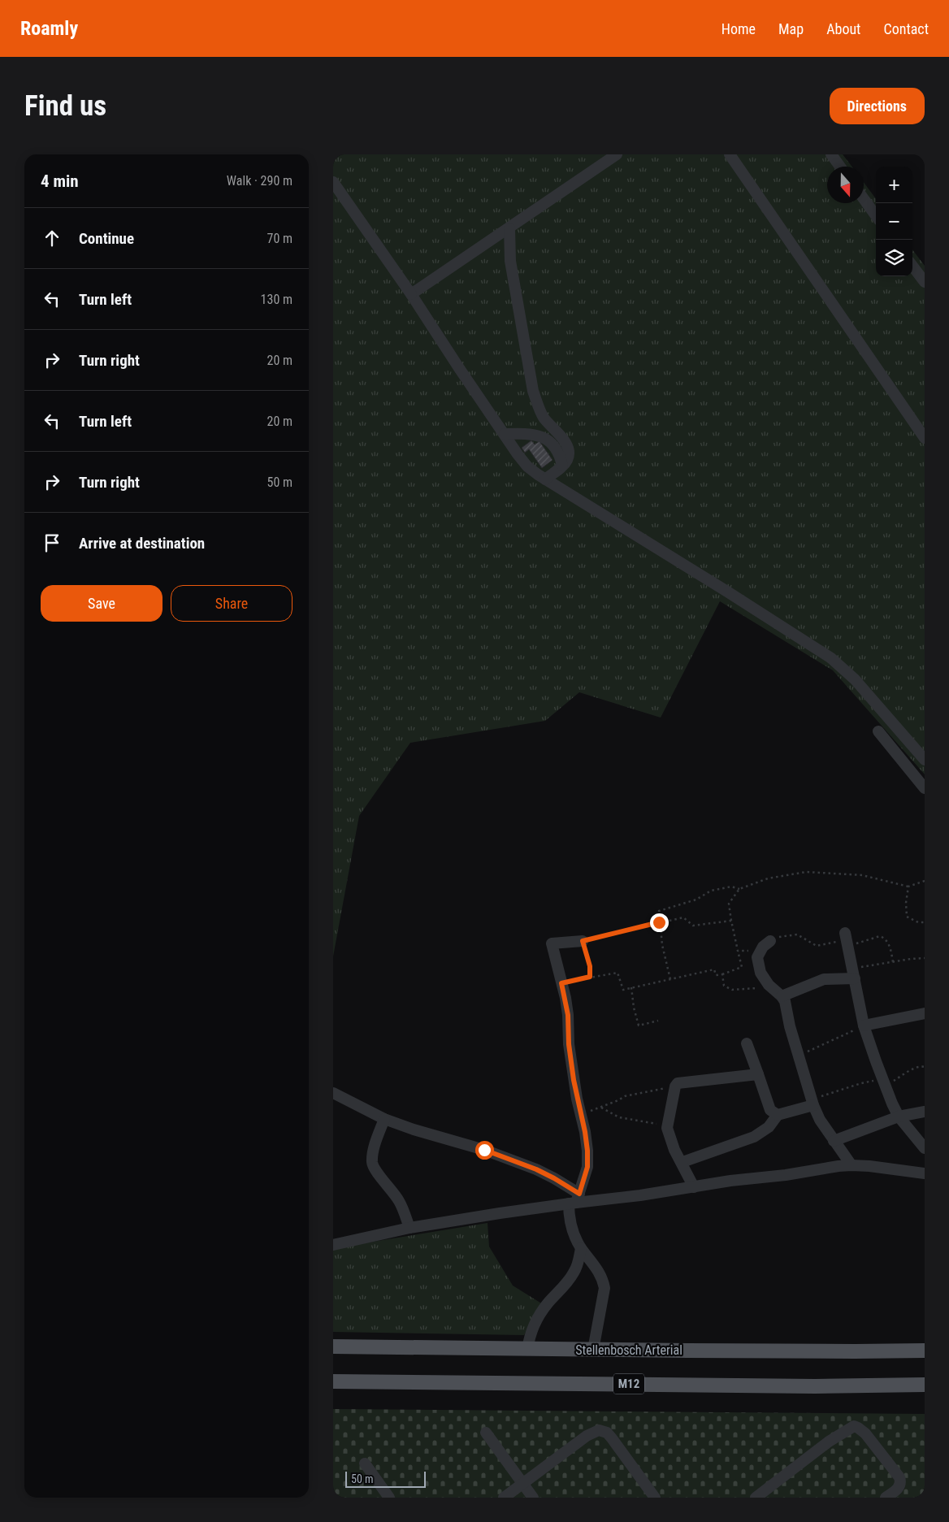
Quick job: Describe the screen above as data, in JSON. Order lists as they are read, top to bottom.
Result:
{
  "streets": {
    "main road": ["Stellenbosch Arterial", "M12"]
  },
  "scale_bar": "50 m",
  "north": "bottom",
  "page": {
    "header": "Roamly",
    "nav": [
      "Home",
      "Map",
      "About",
      "Contact"
    ],
    "buttons": [
      "Directions",
      ["Save", "Share"]
    ],
    "title": "Find us",
    "heading": ["4 min", "Walk · 290 m"],
    "map_buttons": ["+", "−"],
    "list": [
      ["Continue", "70 m"],
      ["Turn left", "130 m"],
      ["Turn right", "20 m"],
      ["Turn left", "20 m"],
      ["Turn right", "50 m"],
      "Arrive at destination"
    ],
    "scale": "50 m"
  }
}
